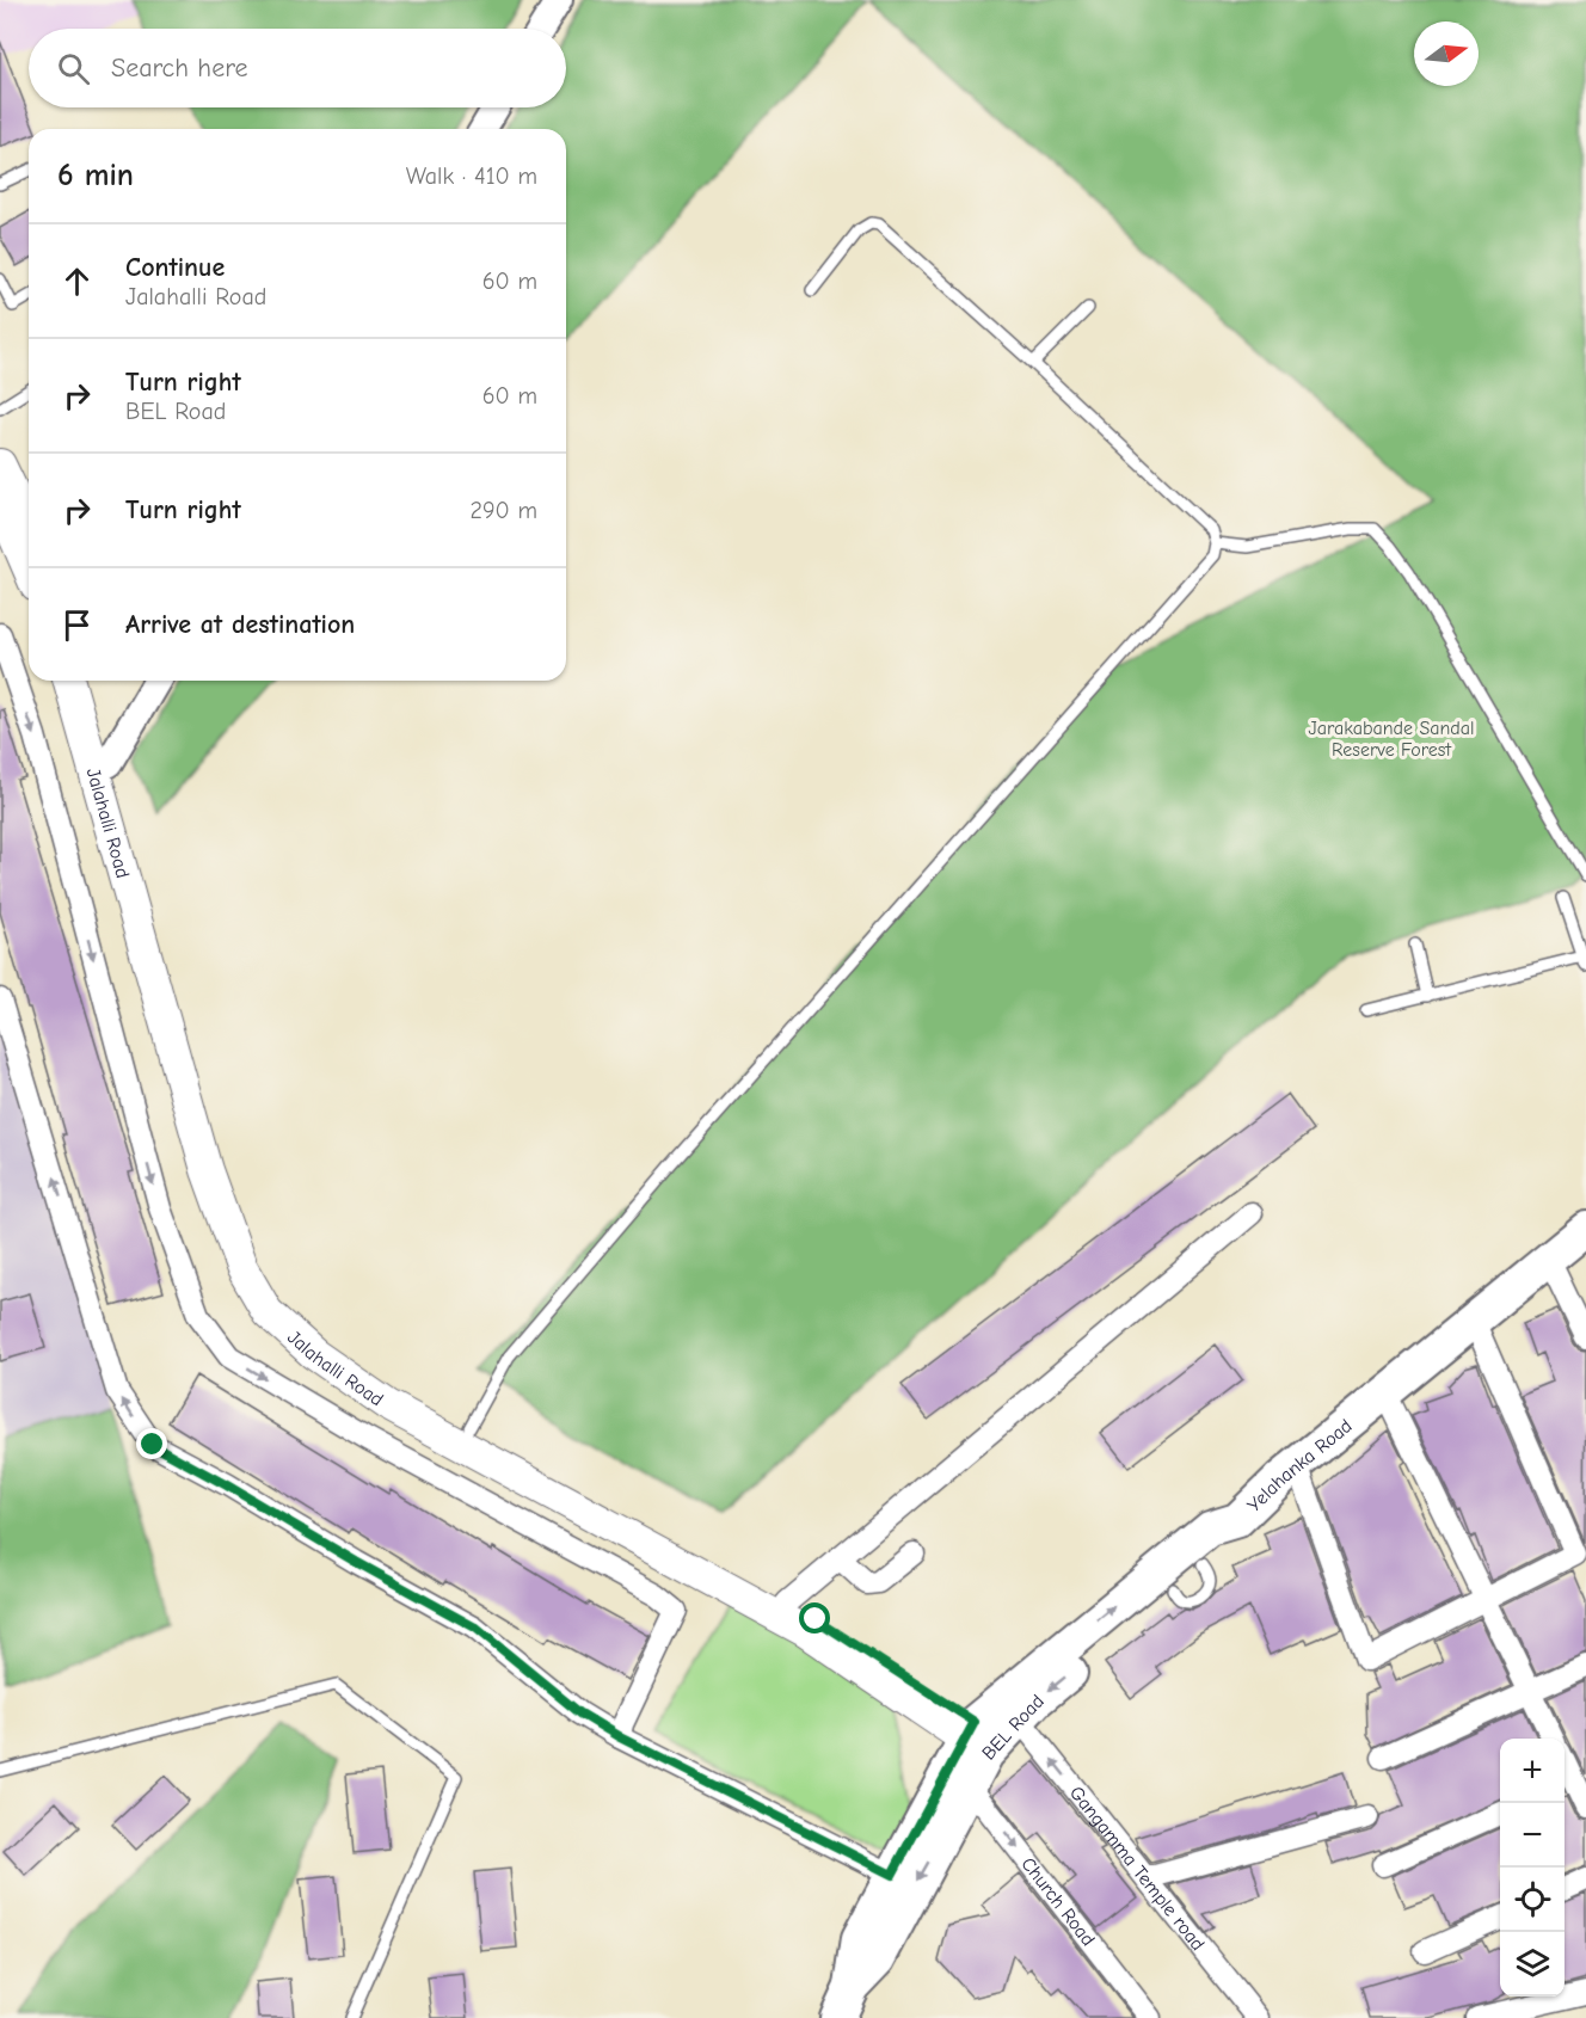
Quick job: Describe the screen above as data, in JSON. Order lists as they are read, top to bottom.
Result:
{
  "streets": {
    "main road": ["Jalahalli Road", "Yelahanka Road", "BEL Road"],
    "street": ["Gangamma Temple road", "Church Road"]
  },
  "crossings": [
    ["Jalahalli Road", "Yelahanka Road"],
    ["Jalahalli Road", "BEL Road"],
    ["Jalahalli Road", "Gangamma Temple road"],
    ["Yelahanka Road", "BEL Road"],
    ["Yelahanka Road", "Gangamma Temple road"],
    ["BEL Road", "Gangamma Temple road"],
    ["BEL Road", "Church Road"]
  ],
  "one_way": ["Yelahanka Road", "Gangamma Temple road", "Church Road"],
  "parks": ["Jarakabande Sandal Reserve Forest"],
  "north": "right",
  "page": {
    "search": "Search here",
    "heading": ["6 min", "Walk · 410 m"],
    "list": [
      ["Continue", "Jalahalli Road", "60 m"],
      ["Turn right", "BEL Road", "60 m"],
      ["Turn right", "290 m"],
      "Arrive at destination"
    ],
    "map_buttons": ["+", "−"]
  }
}
